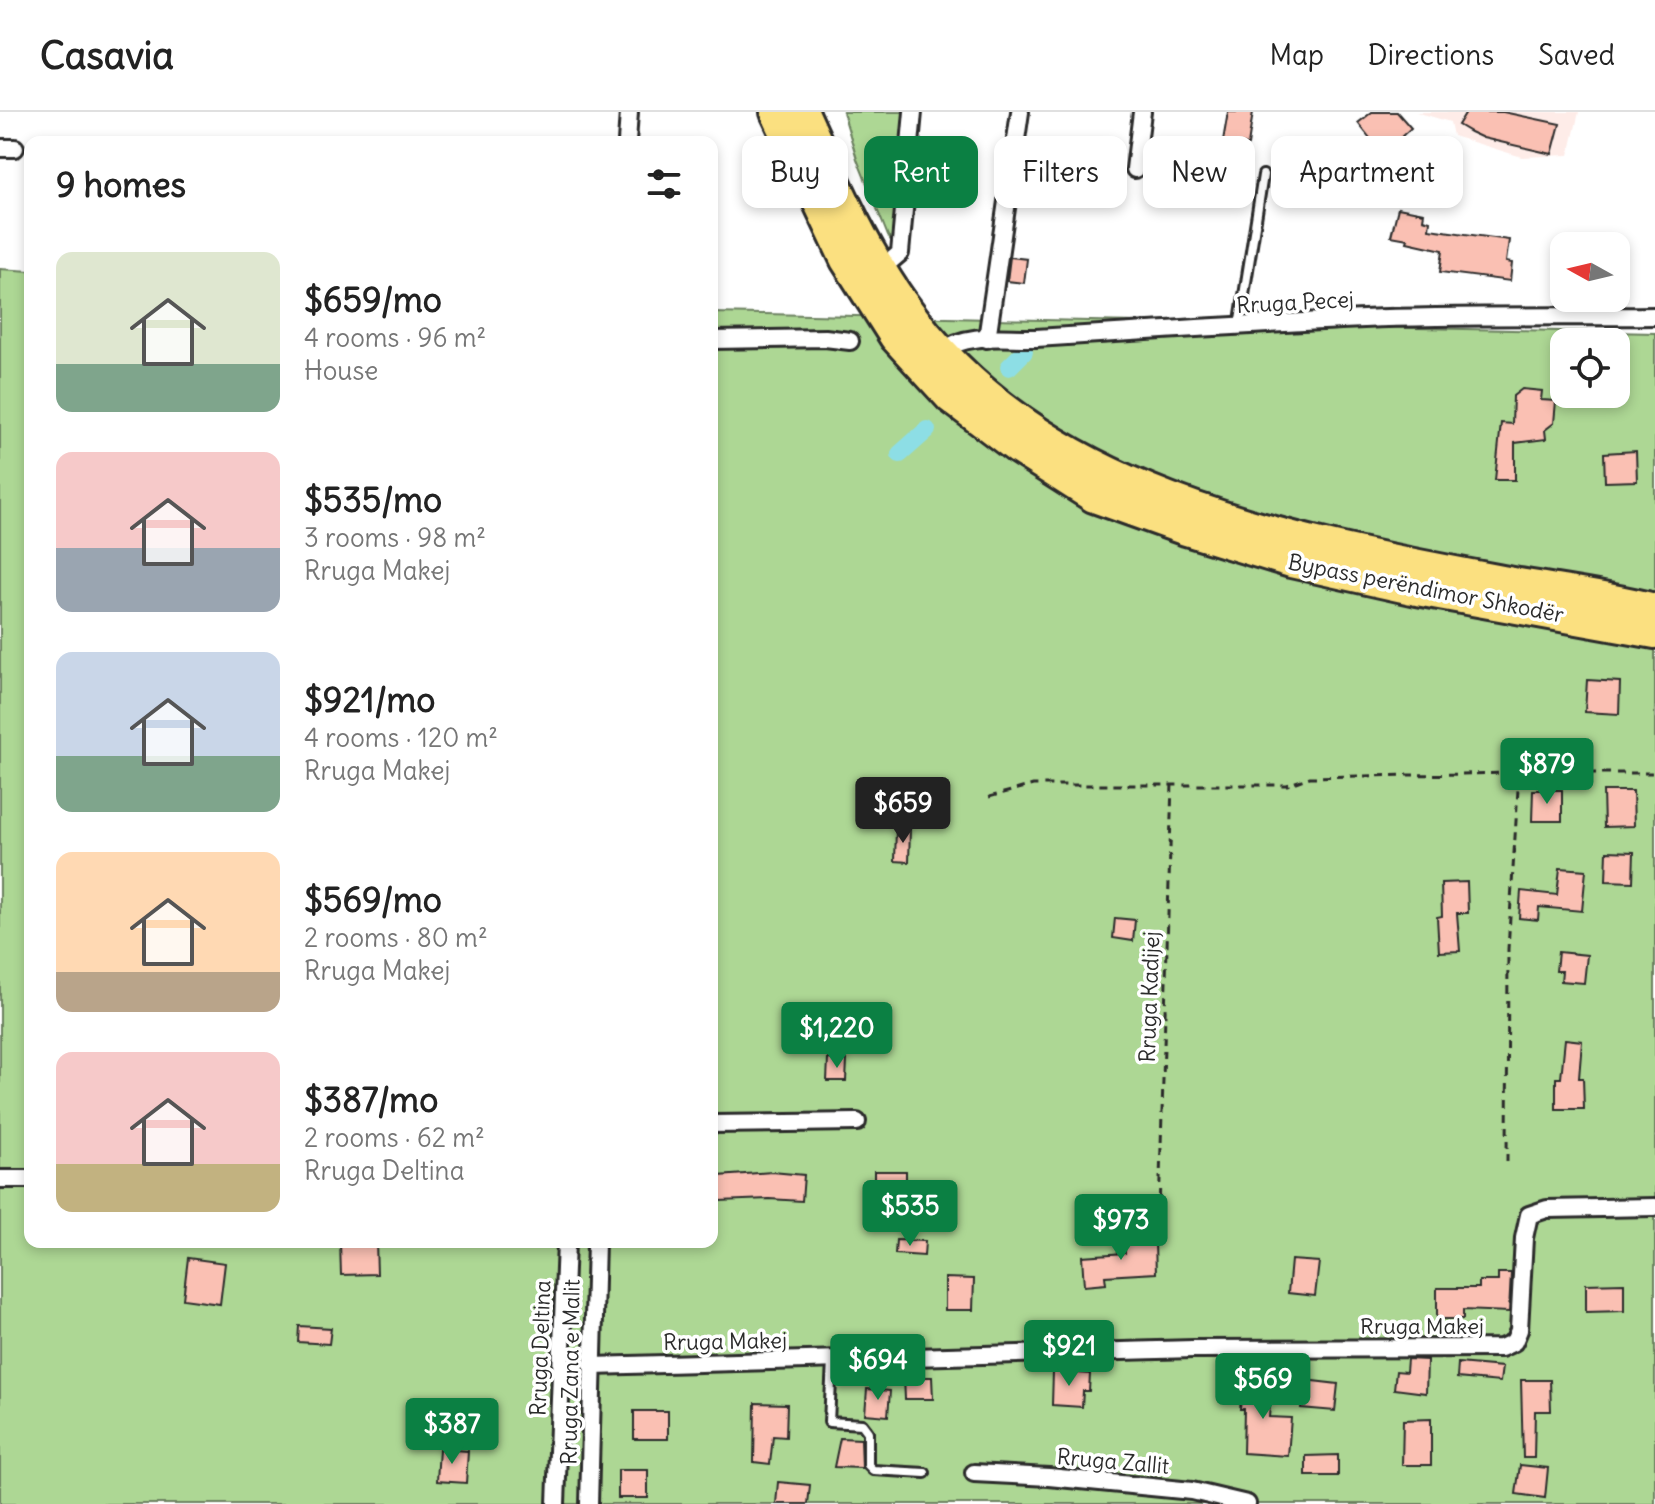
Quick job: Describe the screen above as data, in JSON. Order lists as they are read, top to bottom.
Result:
{
  "streets": {
    "highway": ["Bypass perëndimor Shkodër"],
    "street": [
      "Rruga Pecej",
      "Rruga Makej",
      "Rruga Deltina",
      "Rruga Zana e Malit",
      "Rruga Zallit"
    ],
    "path": ["Rruga Kadijej"]
  },
  "crossings": [
    ["Rruga Pecej", "Bypass perëndimor Shkodër"],
    ["Rruga Makej", "Rruga Zana e Malit"]
  ],
  "north": "left",
  "page": {
    "header": "Casavia",
    "nav": ["Map", "Directions", "Saved"],
    "chip": [
      "Buy",
      "Rent",
      "Filters",
      "New",
      "Apartment"
    ],
    "heading": "9 homes",
    "list": [
      {
        "name": "$659/mo",
        "note": "4 rooms · 96 m² · House"
      },
      {
        "name": "$535/mo",
        "note": "3 rooms · 98 m² · Rruga Makej"
      },
      {
        "name": "$921/mo",
        "note": "4 rooms · 120 m² · Rruga Makej"
      },
      {
        "name": "$569/mo",
        "note": "2 rooms · 80 m² · Rruga Makej"
      },
      {
        "name": "$387/mo",
        "note": "2 rooms · 62 m² · Rruga Deltina"
      }
    ],
    "price": [
      "$879",
      "$659",
      "$1,220",
      "$535",
      "$973",
      "$921",
      "$694",
      "$569",
      "$387"
    ]
  }
}
